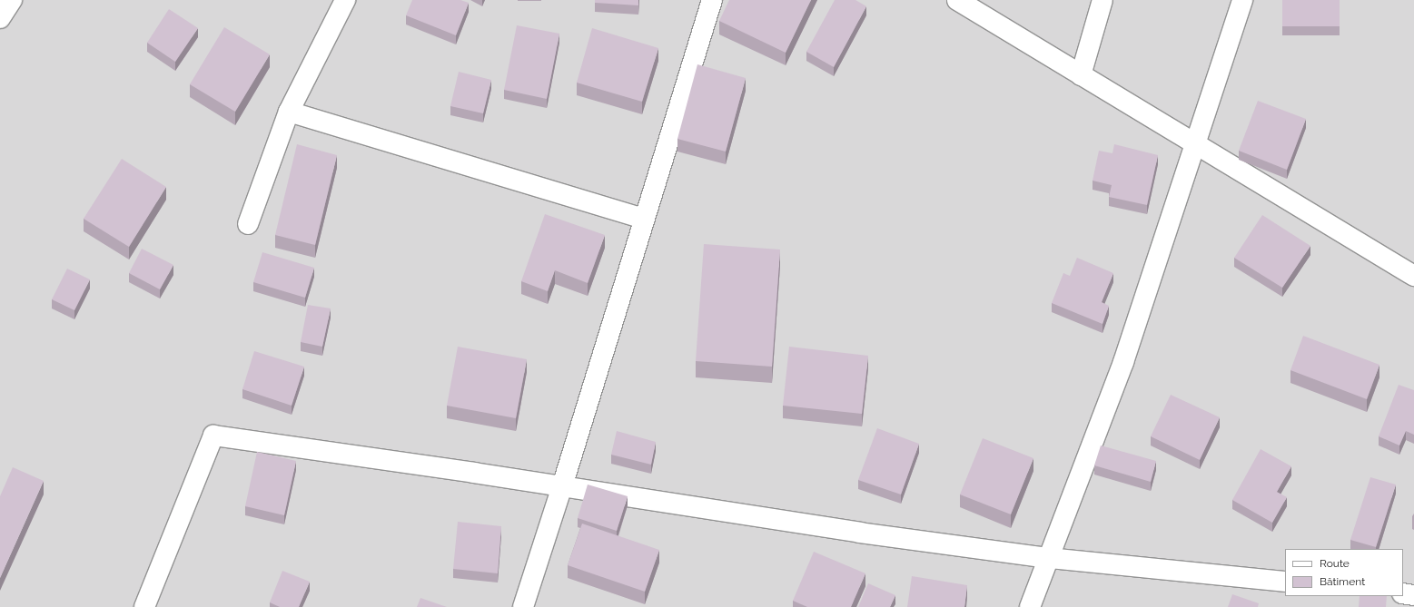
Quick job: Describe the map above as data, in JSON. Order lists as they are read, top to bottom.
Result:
{
  "legend": ["Route", "Bâtiment"]
}
